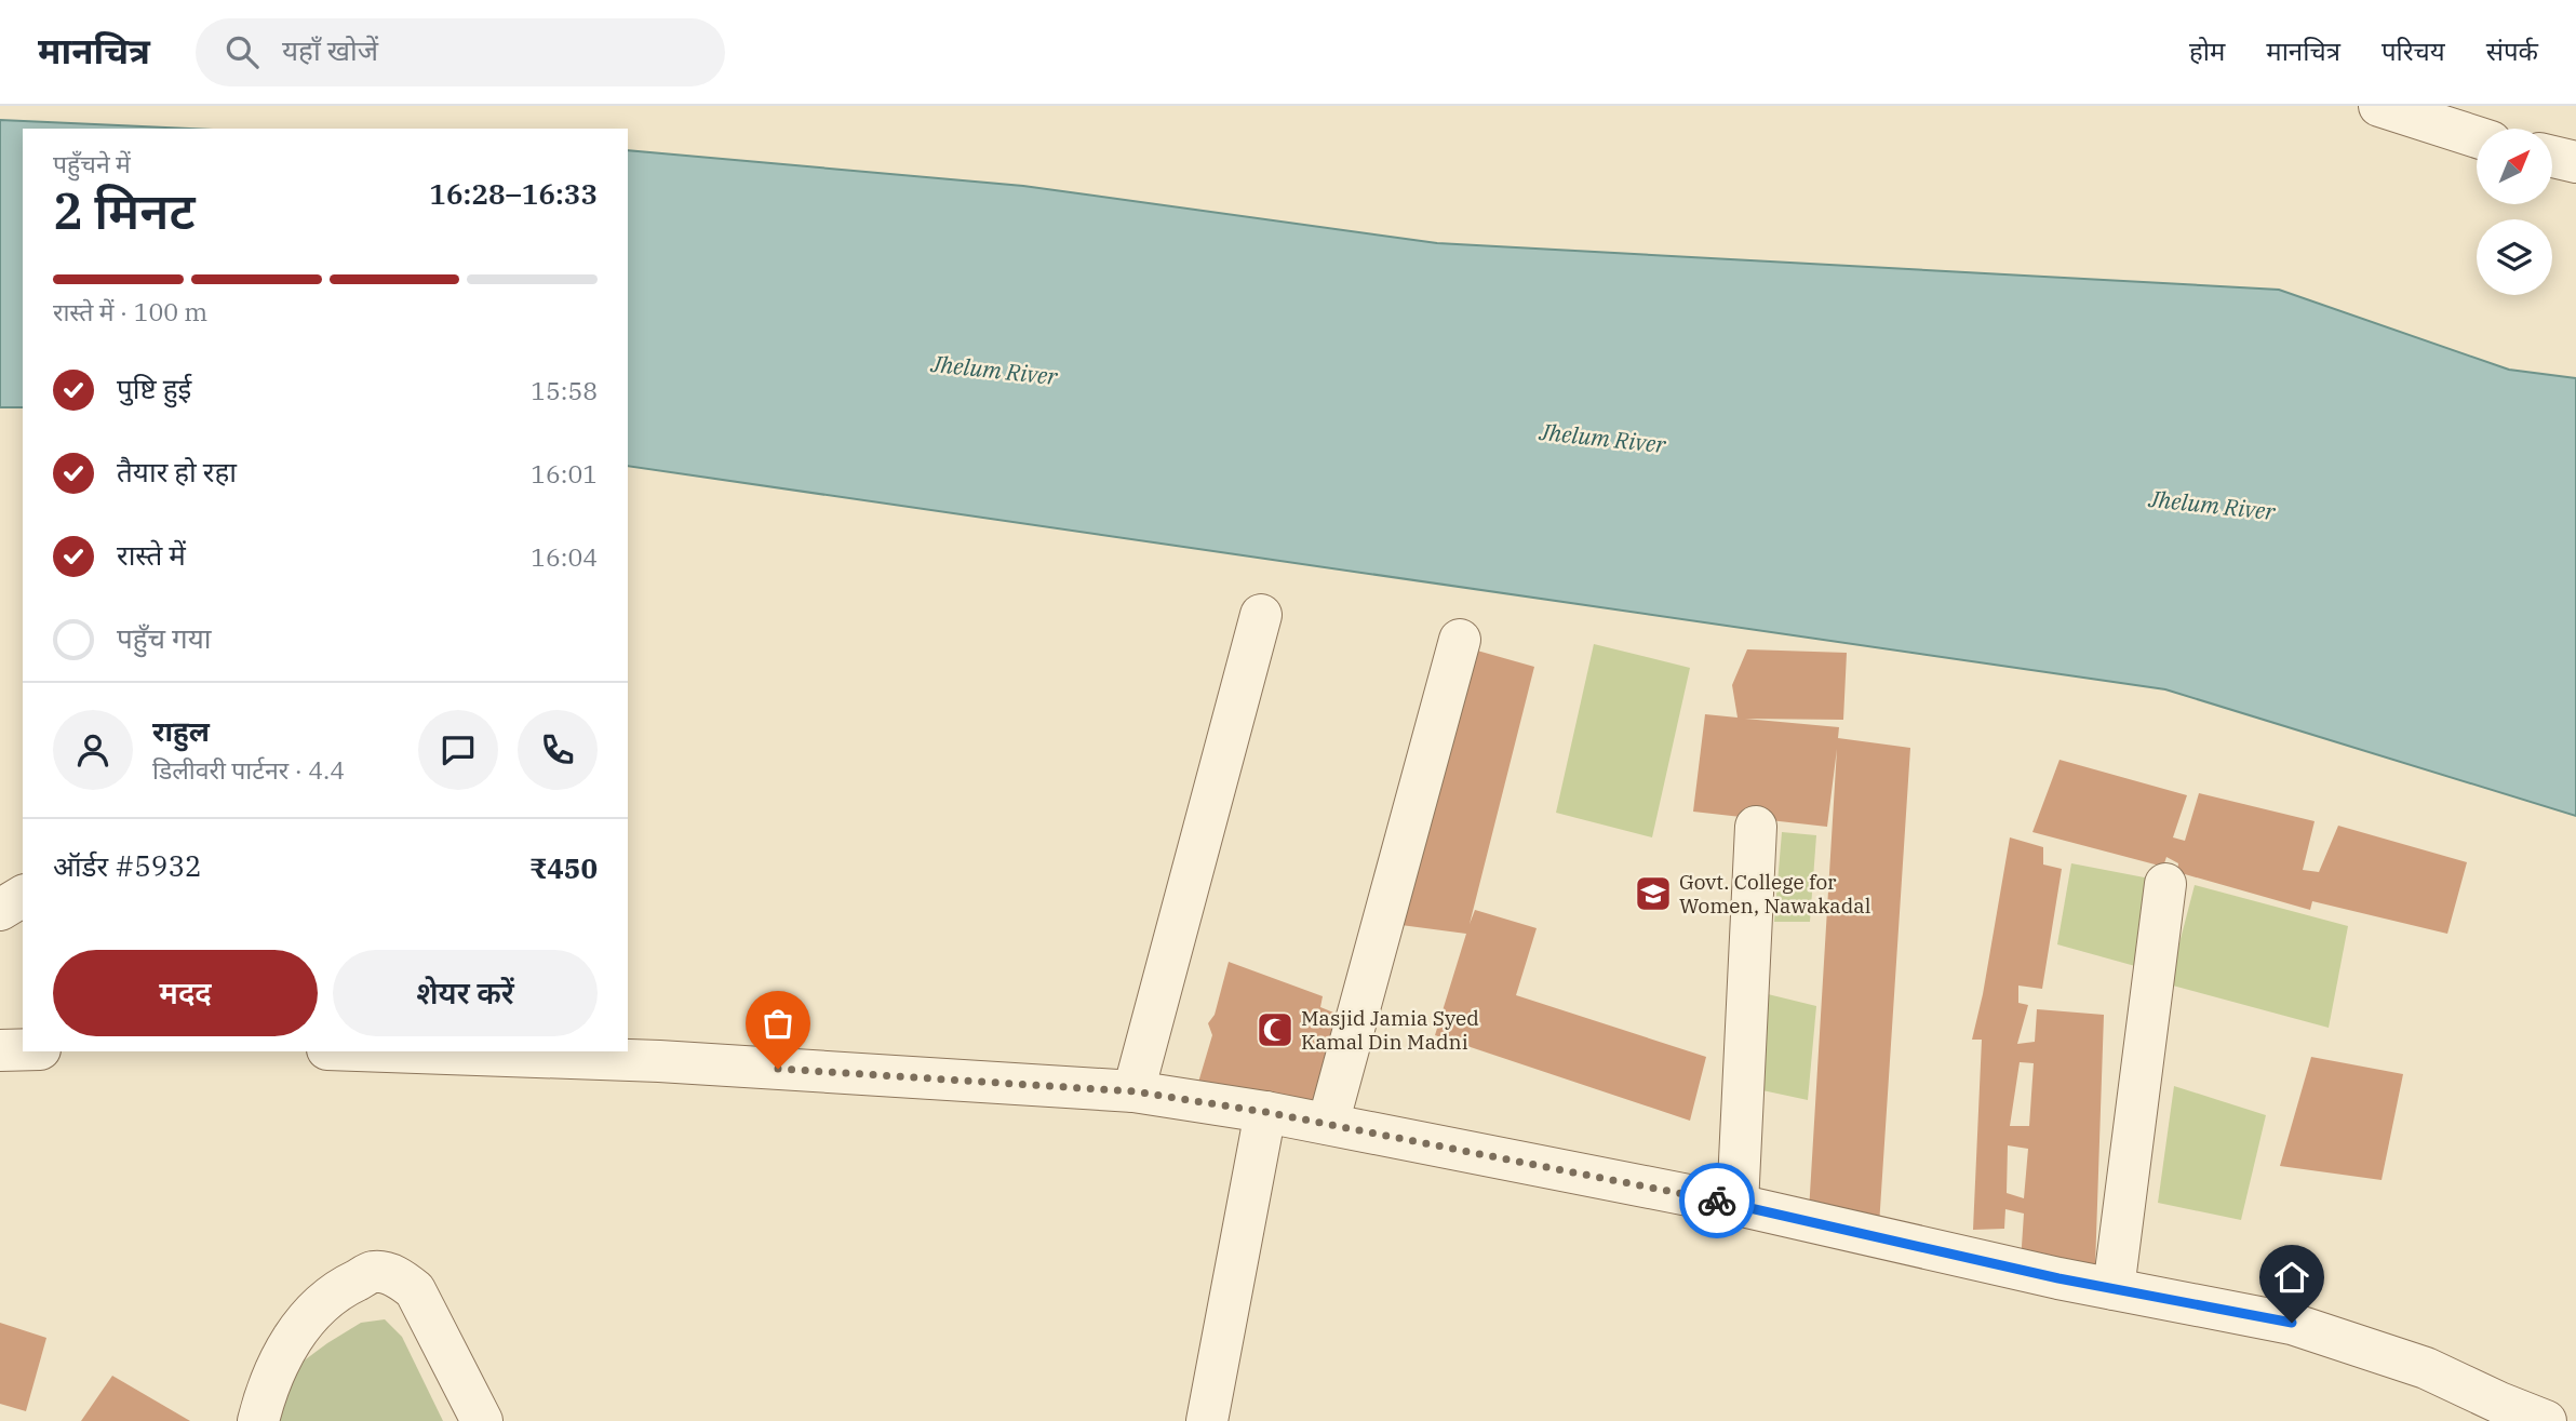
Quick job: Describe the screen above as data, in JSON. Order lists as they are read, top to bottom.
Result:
{
  "water": ["Jhelum River"],
  "places": {
    "school or university": ["Govt. College for Women, Nawakadal"],
    "mosque": ["Masjid Jamia Syed Kamal Din Madni"]
  },
  "north": "top right",
  "page": {
    "header": "मानचित्र",
    "search": "यहाँ खोजें",
    "nav": [
      "होम",
      "मानचित्र",
      "परिचय",
      "संपर्क"
    ],
    "heading": ["2 मिनट", "पहुँचने में", "16:28–16:33"],
    "panel": [
      "राहुल",
      "डिलीवरी पार्टनर · 4.4",
      "ऑर्डर #5932",
      "₹450"
    ],
    "bar": "रास्ते में · 100 m",
    "list": [
      ["पुष्टि हुई", "15:58"],
      ["तैयार हो रहा", "16:01"],
      ["रास्ते में", "16:04"],
      "पहुँच गया"
    ],
    "buttons": ["मदद", "शेयर करें"]
  }
}
